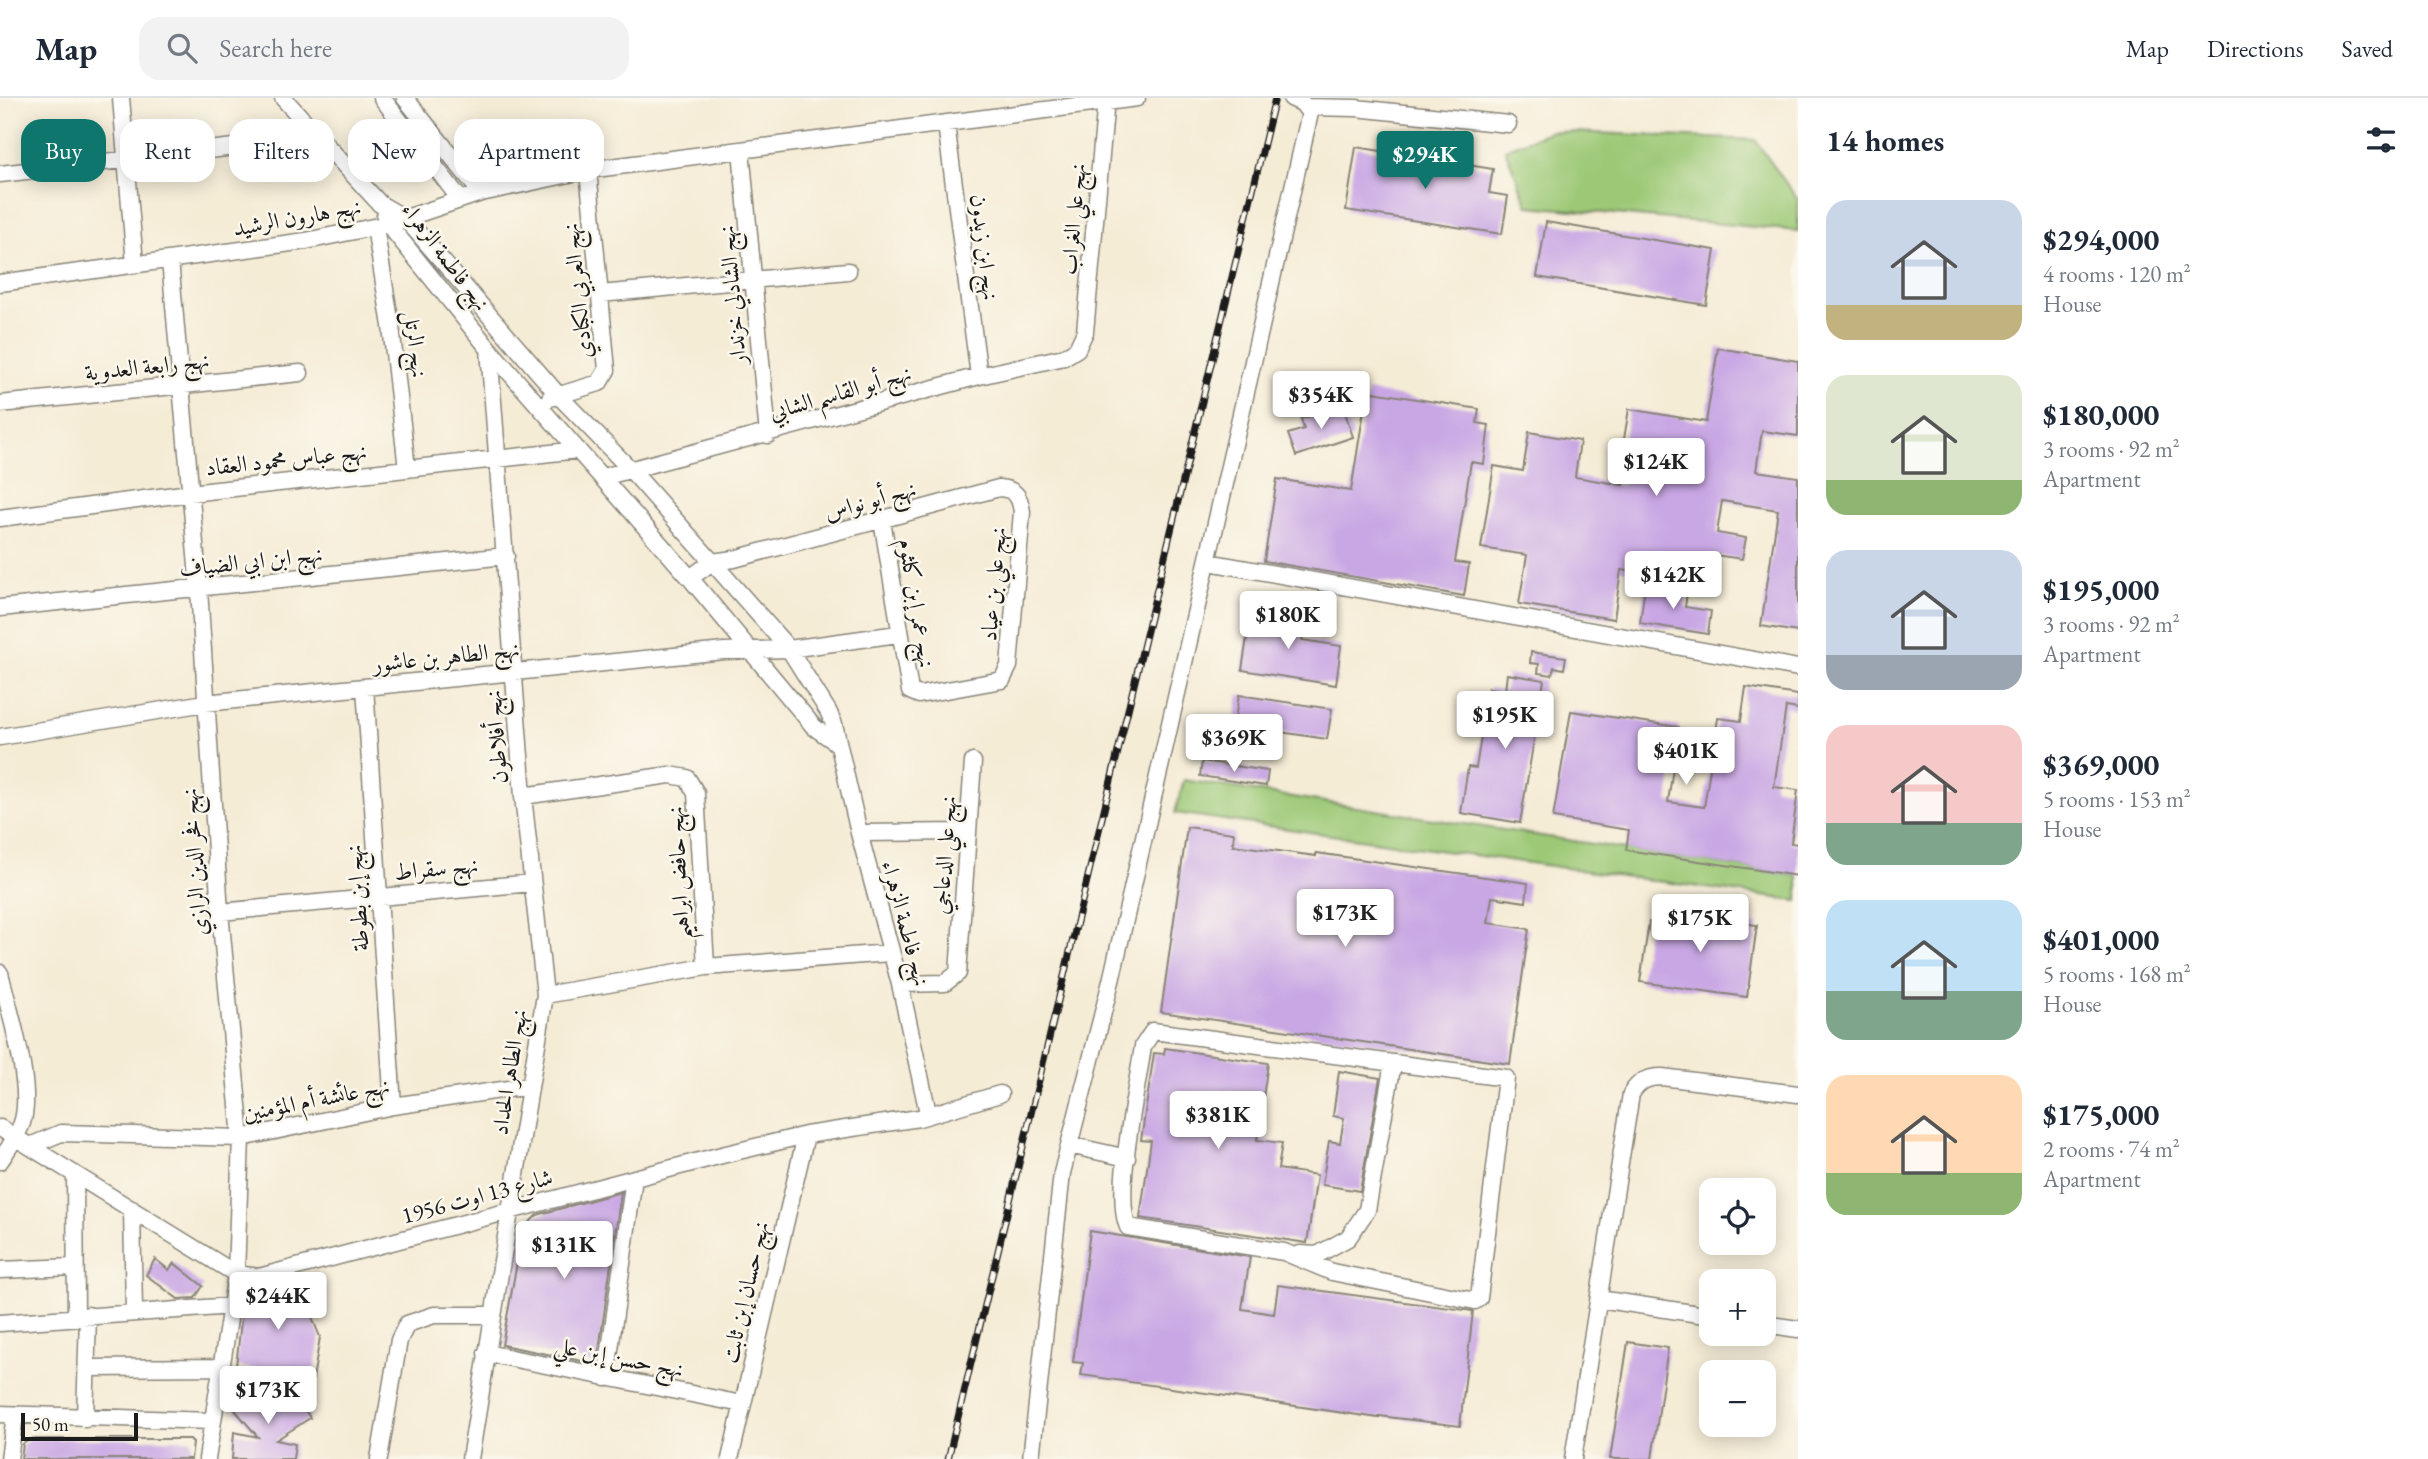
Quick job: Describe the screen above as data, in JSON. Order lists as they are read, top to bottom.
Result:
{
  "streets": {
    "street": [
      "نهج هارون الرشيد",
      "نهج علي الغراب",
      "نهج ابن زيدون",
      "نهج فاطمة الزهراء",
      "نهج العربي الكبادي",
      "نهج الشادلي خزندار",
      "نهج الرتل",
      "نهج رابعة العدوية",
      "نهج أبو القاسم الشابي",
      "نهج عباس محمود العقاد",
      "نهج أبو نواس",
      "نهج ابن ابي الضياف",
      "نهج علي بن عياد",
      "نهج عمر إبن كلثوم",
      "نهج الطاهر بن عاشور",
      "نهج أفلاطون",
      "نهج علي الدعاجي",
      "نهج فخر الدين الرازي",
      "نهج سقراط",
      "نهج حافض ابراهيم",
      "نهج إبن بطوطة",
      "نهج الطاهر الحداد",
      "نهج عائشة أم المؤمنين",
      "شارع 13 اوت 1956",
      "نهج حسان إبن ثابت",
      "نهج حسن إبن علي"
    ]
  },
  "crossings": [
    ["نهج هارون الرشيد", "نهج علي الغراب"],
    ["نهج هارون الرشيد", "نهج ابن زيدون"],
    ["نهج هارون الرشيد", "نهج فاطمة الزهراء"],
    ["نهج هارون الرشيد", "نهج الشادلي خزندار"],
    ["نهج هارون الرشيد", "نهج الرتل"],
    ["نهج هارون الرشيد", "نهج فخر الدين الرازي"],
    ["نهج علي الغراب", "نهج أبو القاسم الشابي"],
    ["نهج ابن زيدون", "نهج أبو القاسم الشابي"],
    ["نهج فاطمة الزهراء", "نهج العربي الكبادي"],
    ["نهج فاطمة الزهراء", "نهج الرتل"],
    ["نهج فاطمة الزهراء", "نهج أبو القاسم الشابي"],
    ["نهج فاطمة الزهراء", "نهج عباس محمود العقاد"],
    ["نهج فاطمة الزهراء", "نهج أبو نواس"],
    ["نهج فاطمة الزهراء", "نهج الطاهر بن عاشور"],
    ["نهج فاطمة الزهراء", "نهج أفلاطون"],
    ["نهج فاطمة الزهراء", "نهج علي الدعاجي"],
    ["نهج فاطمة الزهراء", "نهج الطاهر الحداد"],
    ["نهج فاطمة الزهراء", "شارع 13 اوت 1956"],
    ["نهج الشادلي خزندار", "نهج أبو القاسم الشابي"],
    ["نهج الرتل", "نهج عباس محمود العقاد"],
    ["نهج رابعة العدوية", "نهج فخر الدين الرازي"],
    ["نهج عباس محمود العقاد", "نهج أفلاطون"],
    ["نهج عباس محمود العقاد", "نهج فخر الدين الرازي"],
    ["نهج أبو نواس", "نهج علي بن عياد"],
    ["نهج أبو نواس", "نهج عمر إبن كلثوم"],
    ["نهج ابن ابي الضياف", "نهج أفلاطون"],
    ["نهج ابن ابي الضياف", "نهج فخر الدين الرازي"],
    ["نهج علي بن عياد", "نهج عمر إبن كلثوم"],
    ["نهج عمر إبن كلثوم", "نهج الطاهر بن عاشور"],
    ["نهج الطاهر بن عاشور", "نهج أفلاطون"],
    ["نهج الطاهر بن عاشور", "نهج فخر الدين الرازي"],
    ["نهج الطاهر بن عاشور", "نهج إبن بطوطة"],
    ["نهج أفلاطون", "نهج سقراط"],
    ["نهج أفلاطون", "نهج حافض ابراهيم"],
    ["نهج أفلاطون", "نهج الطاهر الحداد"],
    ["نهج فخر الدين الرازي", "نهج سقراط"],
    ["نهج فخر الدين الرازي", "نهج عائشة أم المؤمنين"],
    ["نهج فخر الدين الرازي", "شارع 13 اوت 1956"],
    ["نهج سقراط", "نهج إبن بطوطة"],
    ["نهج حافض ابراهيم", "نهج الطاهر الحداد"],
    ["نهج إبن بطوطة", "نهج عائشة أم المؤمنين"],
    ["نهج الطاهر الحداد", "نهج عائشة أم المؤمنين"],
    ["نهج الطاهر الحداد", "شارع 13 اوت 1956"],
    ["نهج الطاهر الحداد", "نهج حسن إبن علي"],
    ["نهج عائشة أم المؤمنين", "شارع 13 اوت 1956"],
    ["شارع 13 اوت 1956", "نهج حسان إبن ثابت"],
    ["نهج حسان إبن ثابت", "نهج حسن إبن علي"]
  ],
  "scale_bar": "50 m",
  "page": {
    "header": "Map",
    "search": "Search here",
    "nav": ["Map", "Directions", "Saved"],
    "heading": "14 homes",
    "chip": [
      "Buy",
      "Rent",
      "Filters",
      "New",
      "Apartment"
    ],
    "price": [
      "$294K",
      "$354K",
      "$124K",
      "$142K",
      "$180K",
      "$195K",
      "$369K",
      "$401K",
      "$173K",
      "$175K",
      "$381K",
      "$131K",
      "$244K",
      "$173K"
    ],
    "list": [
      {
        "name": "$294,000",
        "note": "4 rooms · 120 m² · House"
      },
      {
        "name": "$180,000",
        "note": "3 rooms · 92 m² · Apartment"
      },
      {
        "name": "$195,000",
        "note": "3 rooms · 92 m² · Apartment"
      },
      {
        "name": "$369,000",
        "note": "5 rooms · 153 m² · House"
      },
      {
        "name": "$401,000",
        "note": "5 rooms · 168 m² · House"
      },
      {
        "name": "$175,000",
        "note": "2 rooms · 74 m² · Apartment"
      }
    ],
    "map_buttons": ["+", "−"],
    "scale": "50 m"
  }
}
